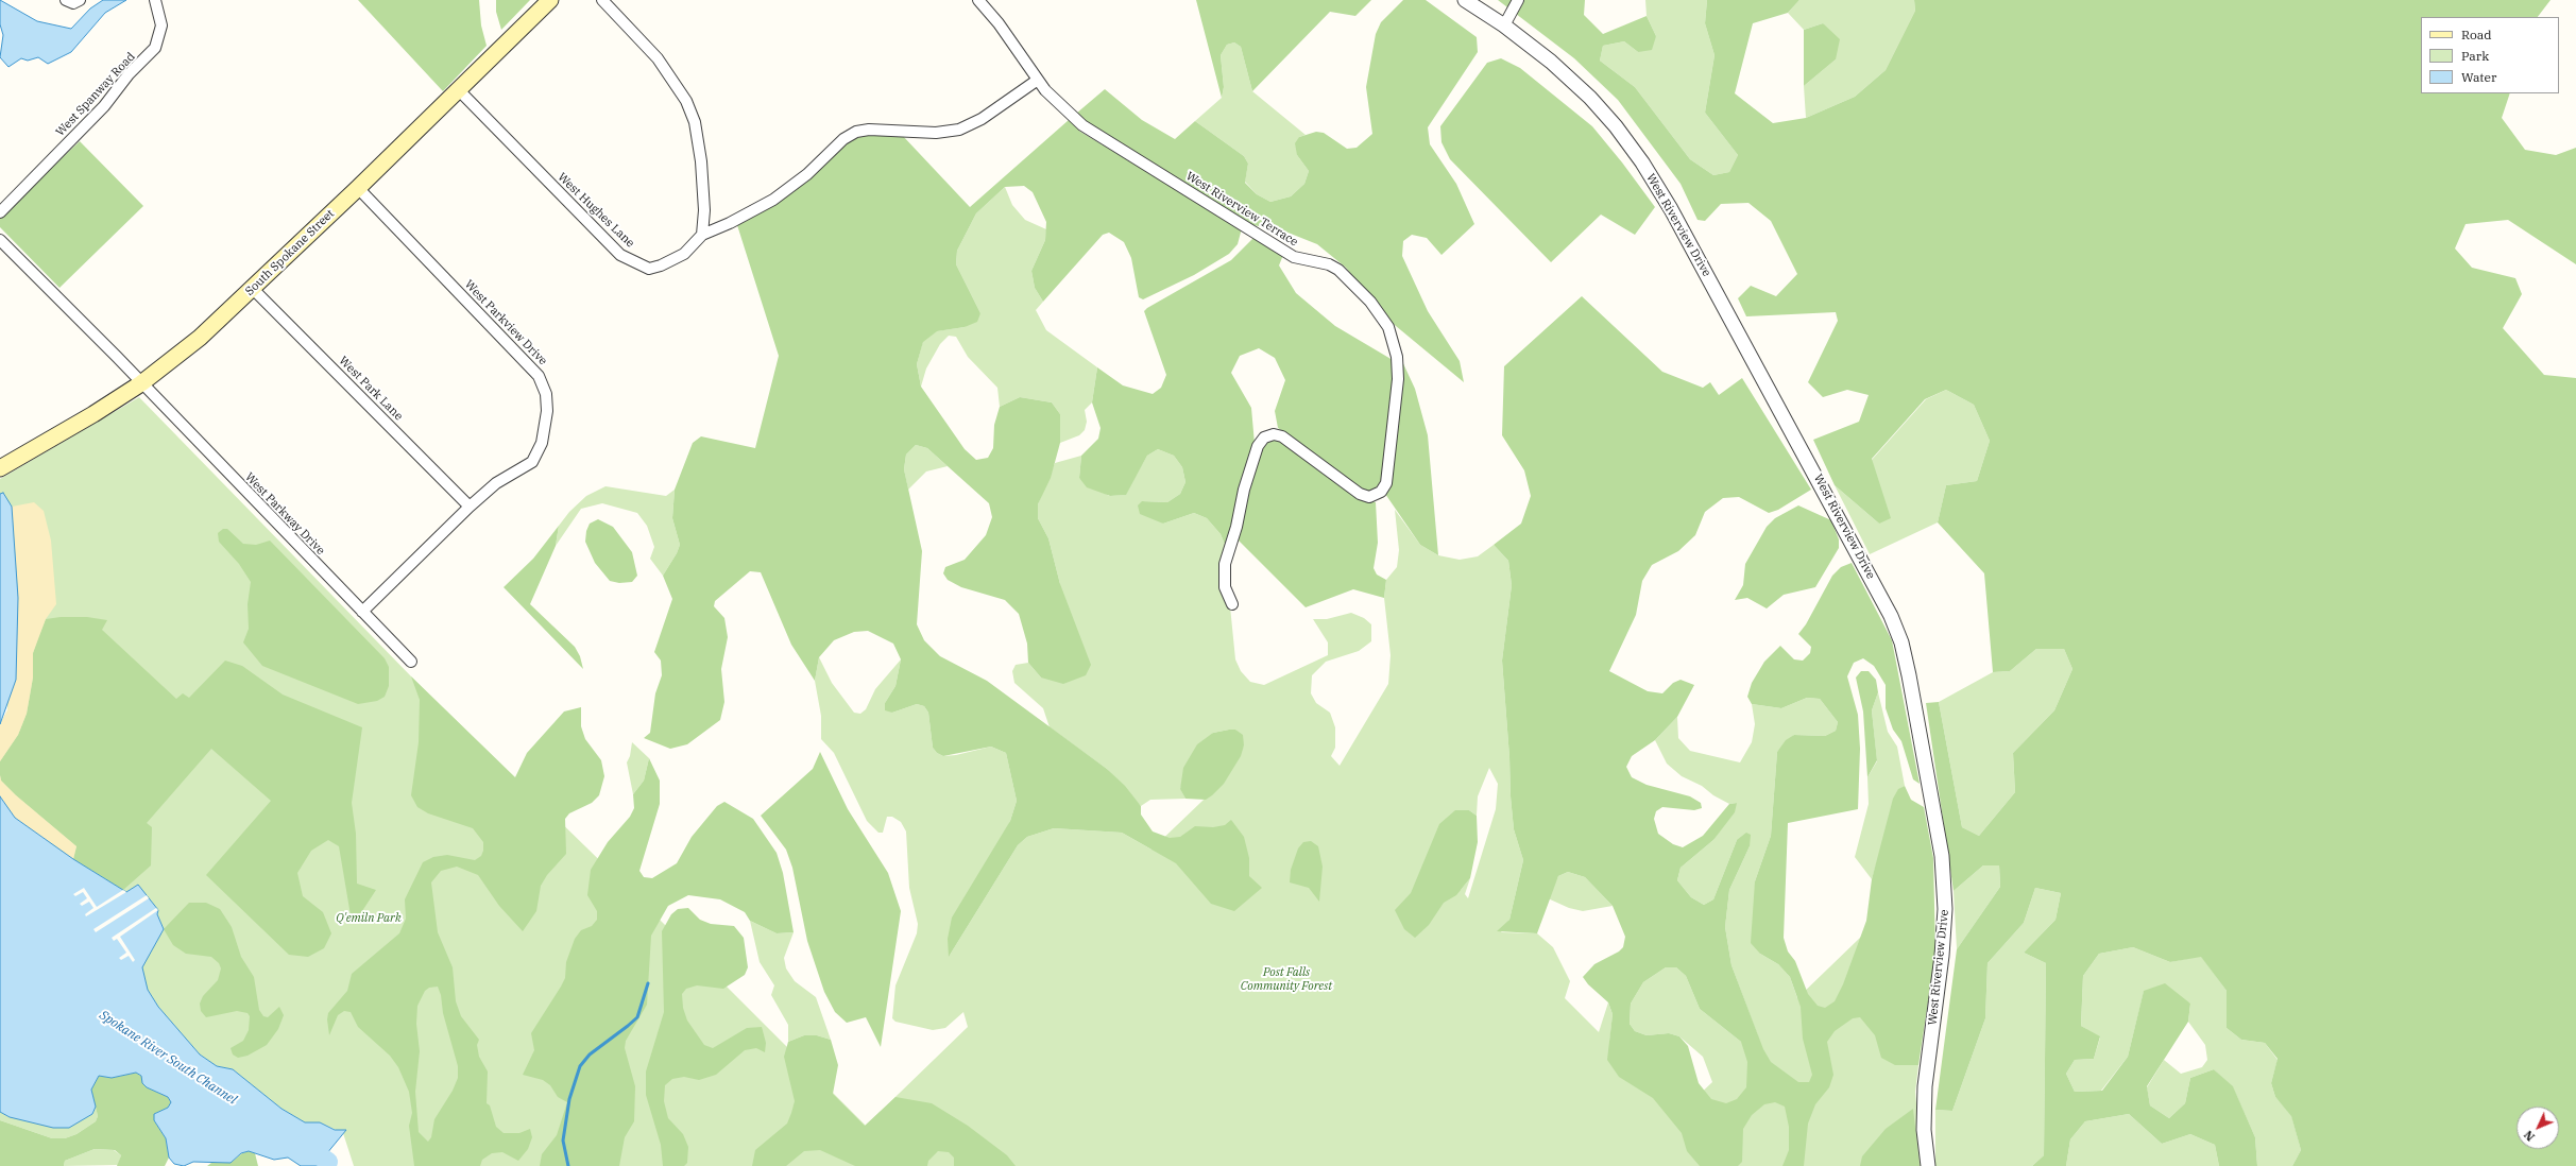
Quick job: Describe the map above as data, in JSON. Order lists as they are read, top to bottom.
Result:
{
  "streets": {
    "main road": ["South Spokane Street"],
    "street": [
      "West Spanway Road",
      "West Riverview Terrace",
      "West Hughes Lane",
      "West Riverview Drive",
      "West Parkview Drive",
      "West Park Lane",
      "West Parkway Drive"
    ]
  },
  "crossings": [
    ["West Hughes Lane", "South Spokane Street"],
    ["South Spokane Street", "West Parkview Drive"],
    ["South Spokane Street", "West Park Lane"],
    ["South Spokane Street", "West Parkway Drive"],
    ["West Parkview Drive", "West Park Lane"],
    ["West Parkview Drive", "West Parkway Drive"]
  ],
  "water": ["Spokane River South Channel"],
  "parks": ["Q'emiln Park", "Post Falls Community Forest"],
  "legend": ["Road", "Park", "Water"],
  "north": "bottom left"
}
